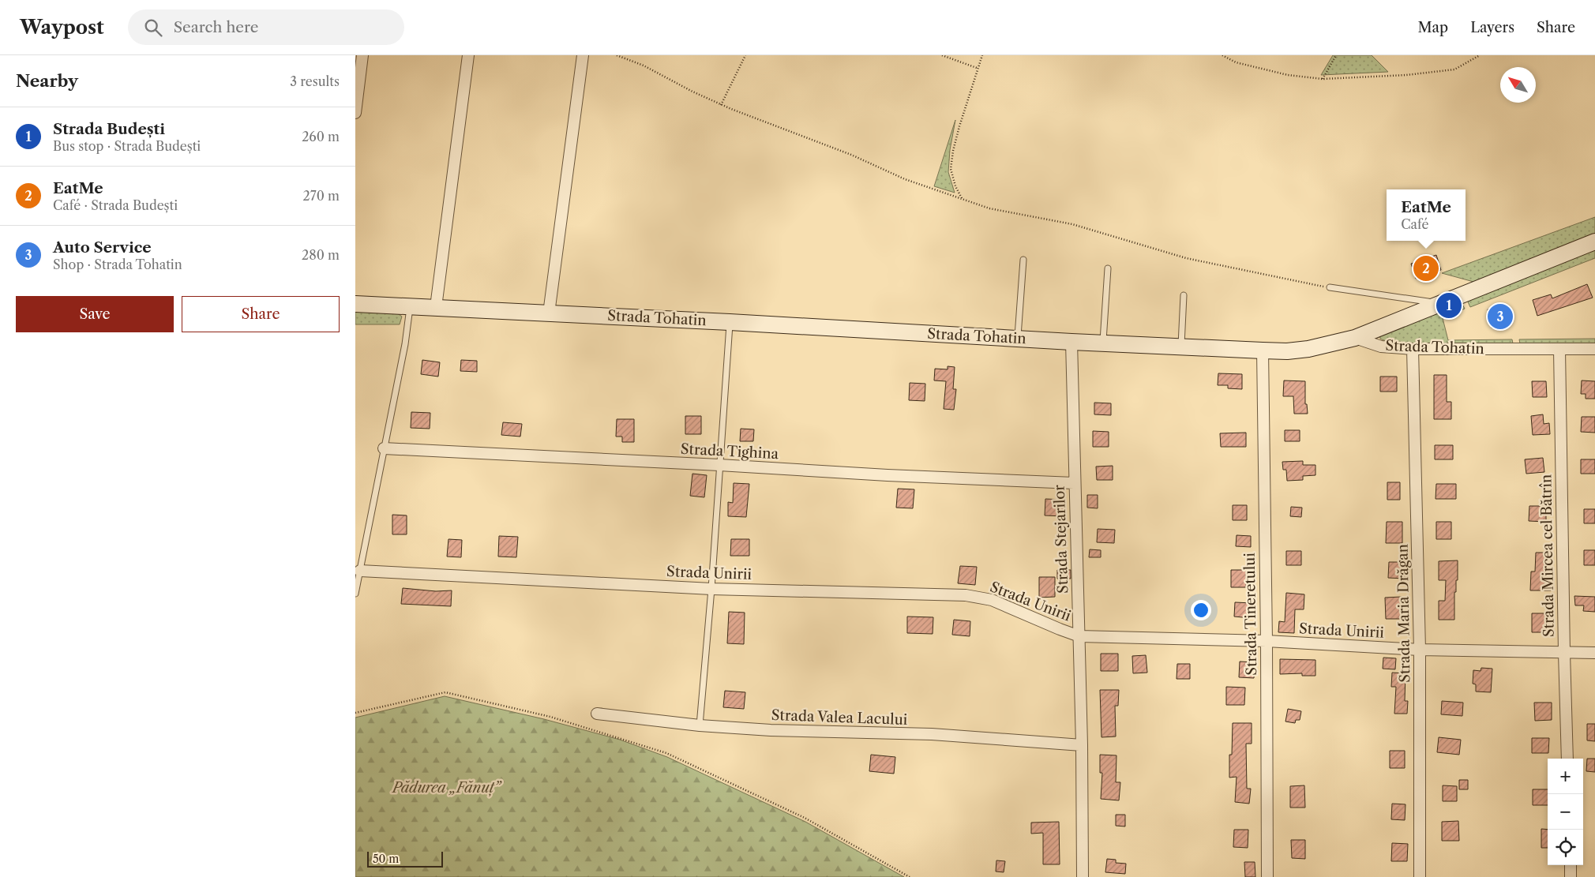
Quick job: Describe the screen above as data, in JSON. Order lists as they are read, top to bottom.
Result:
{
  "streets": {
    "street": [
      "Strada Tohatin",
      "Strada Tighina",
      "Strada Stejarilor",
      "Strada Mircea cel Bătrîn",
      "Strada Unirii",
      "Strada Maria Drăgan",
      "Strada Tineretului",
      "Strada Valea Lacului"
    ]
  },
  "crossings": [
    ["Strada Tohatin", "Strada Stejarilor"],
    ["Strada Tohatin", "Strada Mircea cel Bătrîn"],
    ["Strada Tohatin", "Strada Maria Drăgan"],
    ["Strada Tohatin", "Strada Tineretului"],
    ["Strada Tighina", "Strada Stejarilor"],
    ["Strada Stejarilor", "Strada Unirii"],
    ["Strada Stejarilor", "Strada Valea Lacului"],
    ["Strada Mircea cel Bătrîn", "Strada Unirii"],
    ["Strada Unirii", "Strada Maria Drăgan"],
    ["Strada Unirii", "Strada Tineretului"]
  ],
  "parks": ["Pădurea „Fănuț”"],
  "scale_bar": "50 m",
  "north": "top left",
  "page": {
    "header": "Waypost",
    "search": "Search here",
    "nav": ["Map", "Layers", "Share"],
    "heading": ["Nearby", "3 results"],
    "list": [
      {
        "mark": "1",
        "name": "Strada Budești",
        "note": "Bus stop · Strada Budești",
        "value": "260 m"
      },
      {
        "mark": "2",
        "name": "EatMe",
        "note": "Café · Strada Budești",
        "value": "270 m"
      },
      {
        "mark": "3",
        "name": "Auto Service",
        "note": "Shop · Strada Tohatin",
        "value": "280 m"
      }
    ],
    "popup": ["EatMe", "Café"],
    "pins": ["2", "1", "3"],
    "buttons": ["Save", "Share"],
    "map_buttons": ["+", "−"],
    "scale": "50 m"
  }
}
